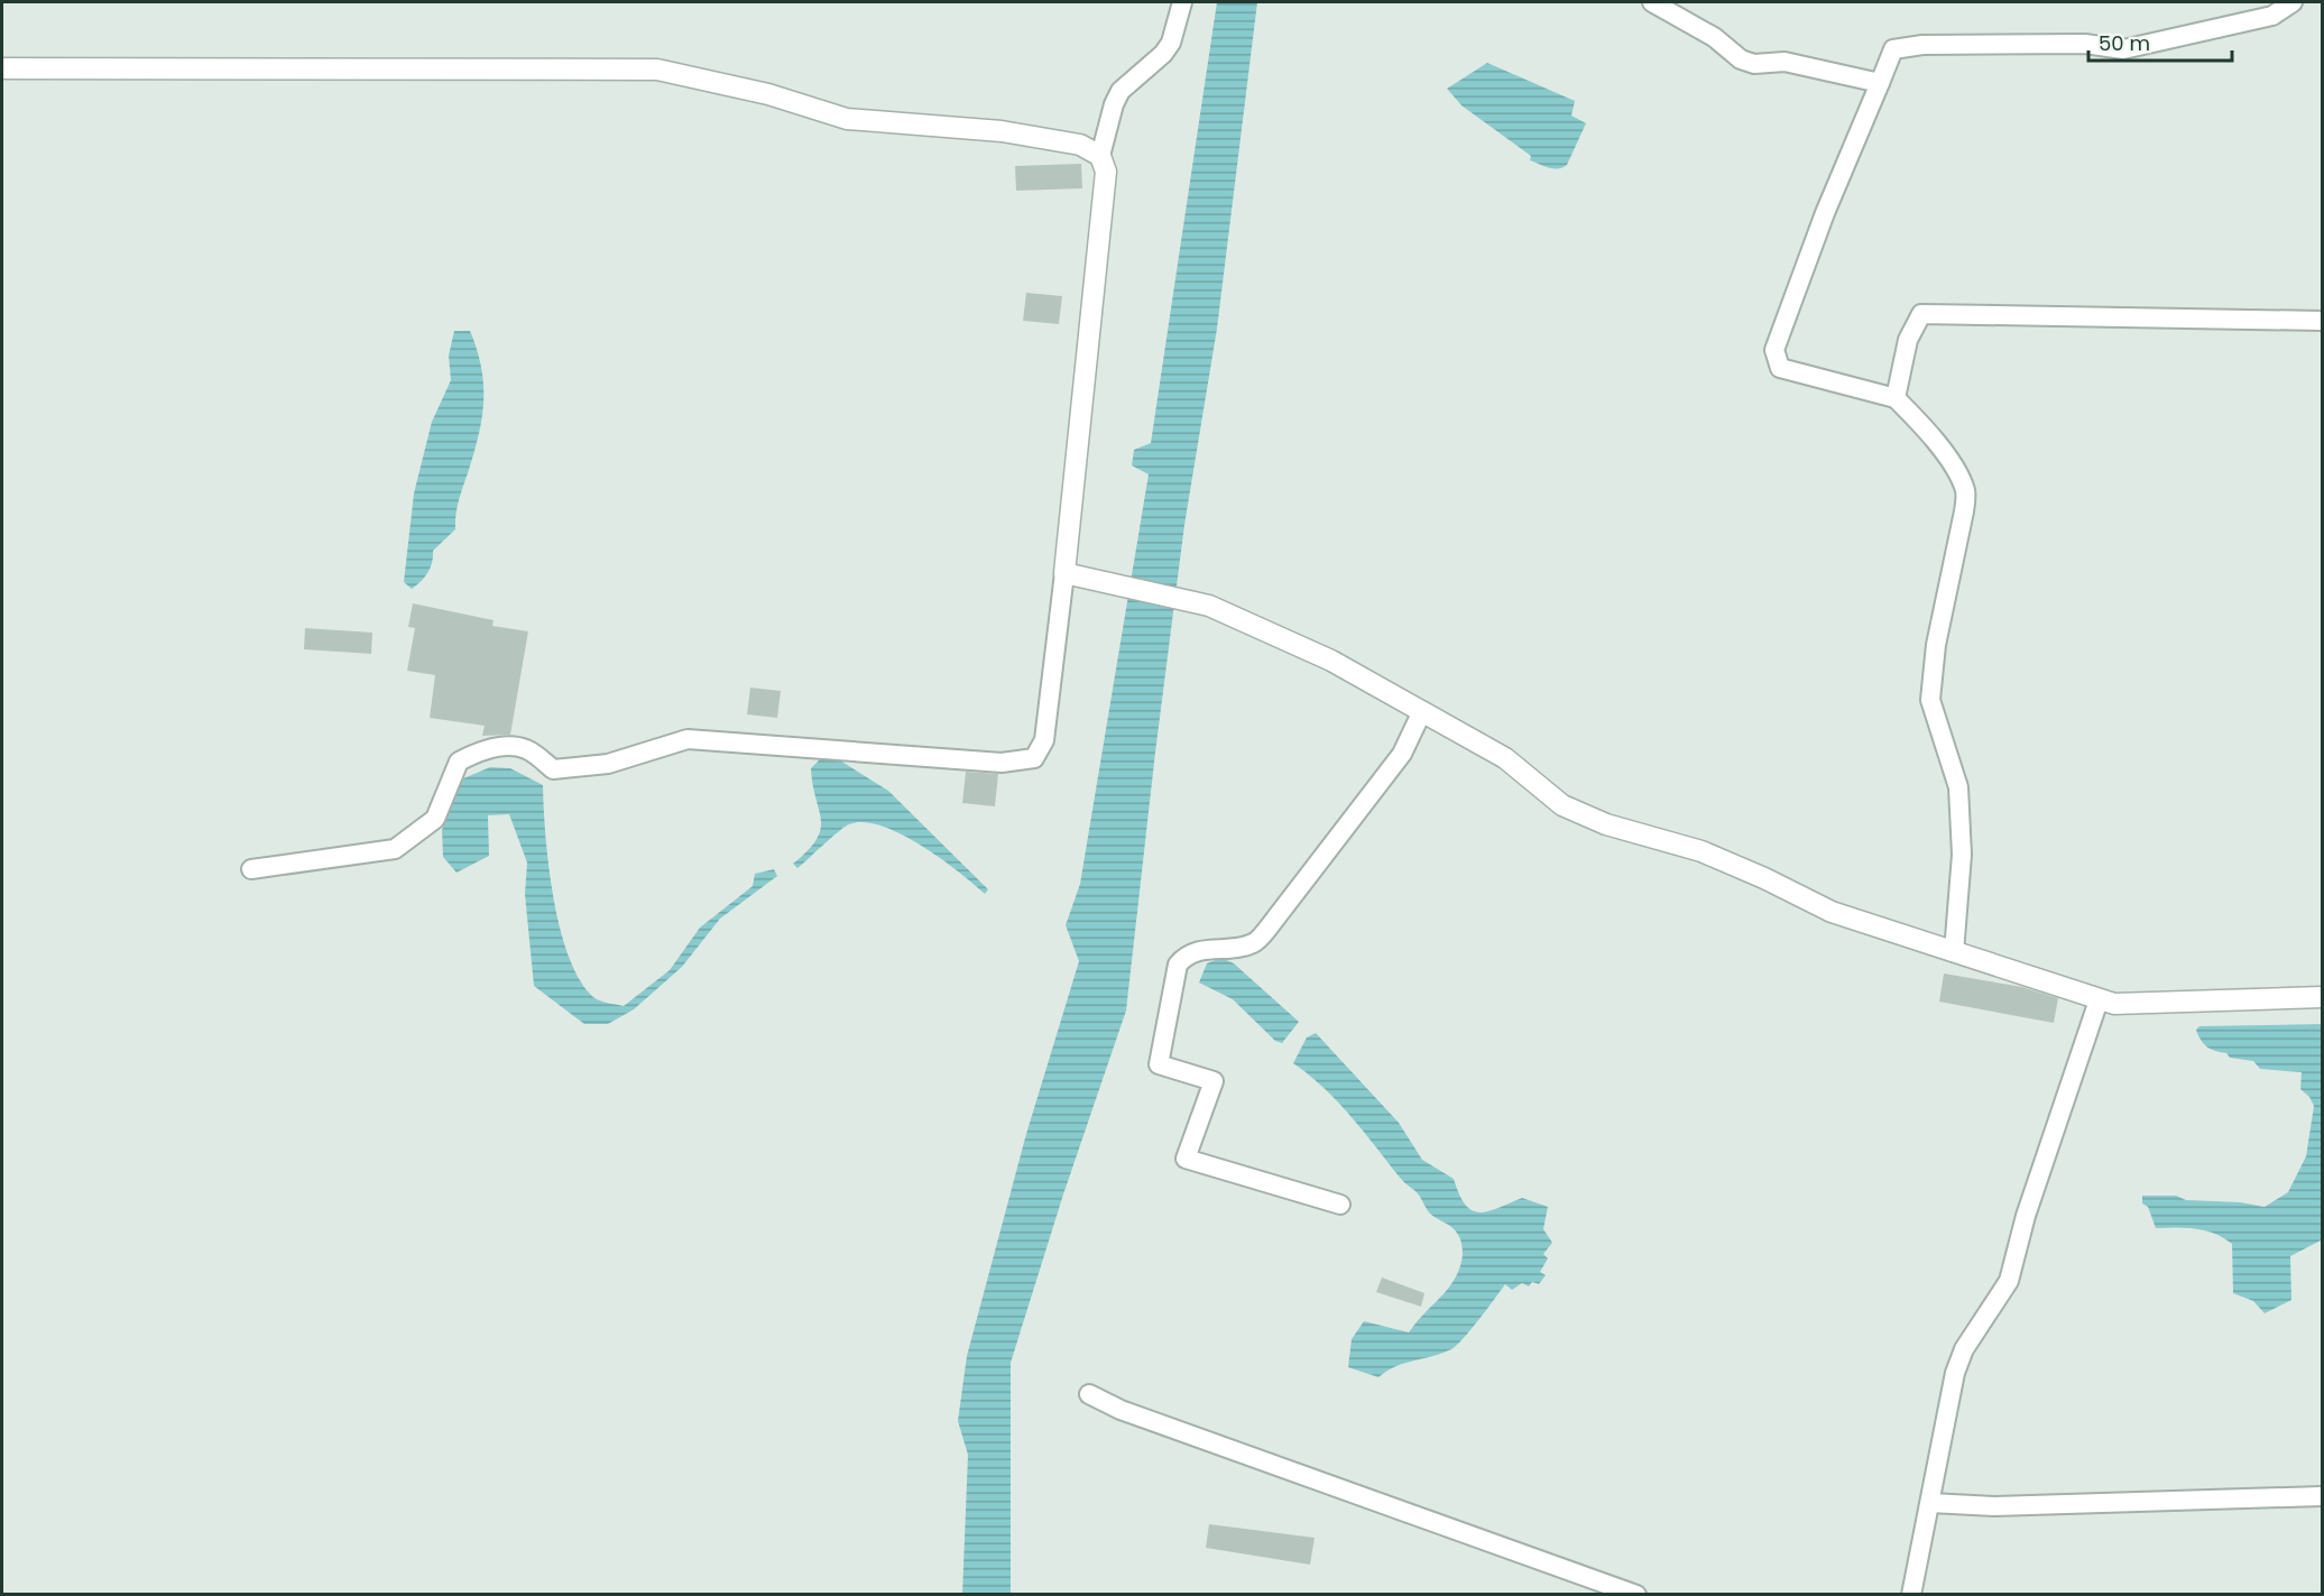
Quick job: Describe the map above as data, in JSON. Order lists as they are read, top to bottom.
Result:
{
  "scale_bar": "50 m"
}
